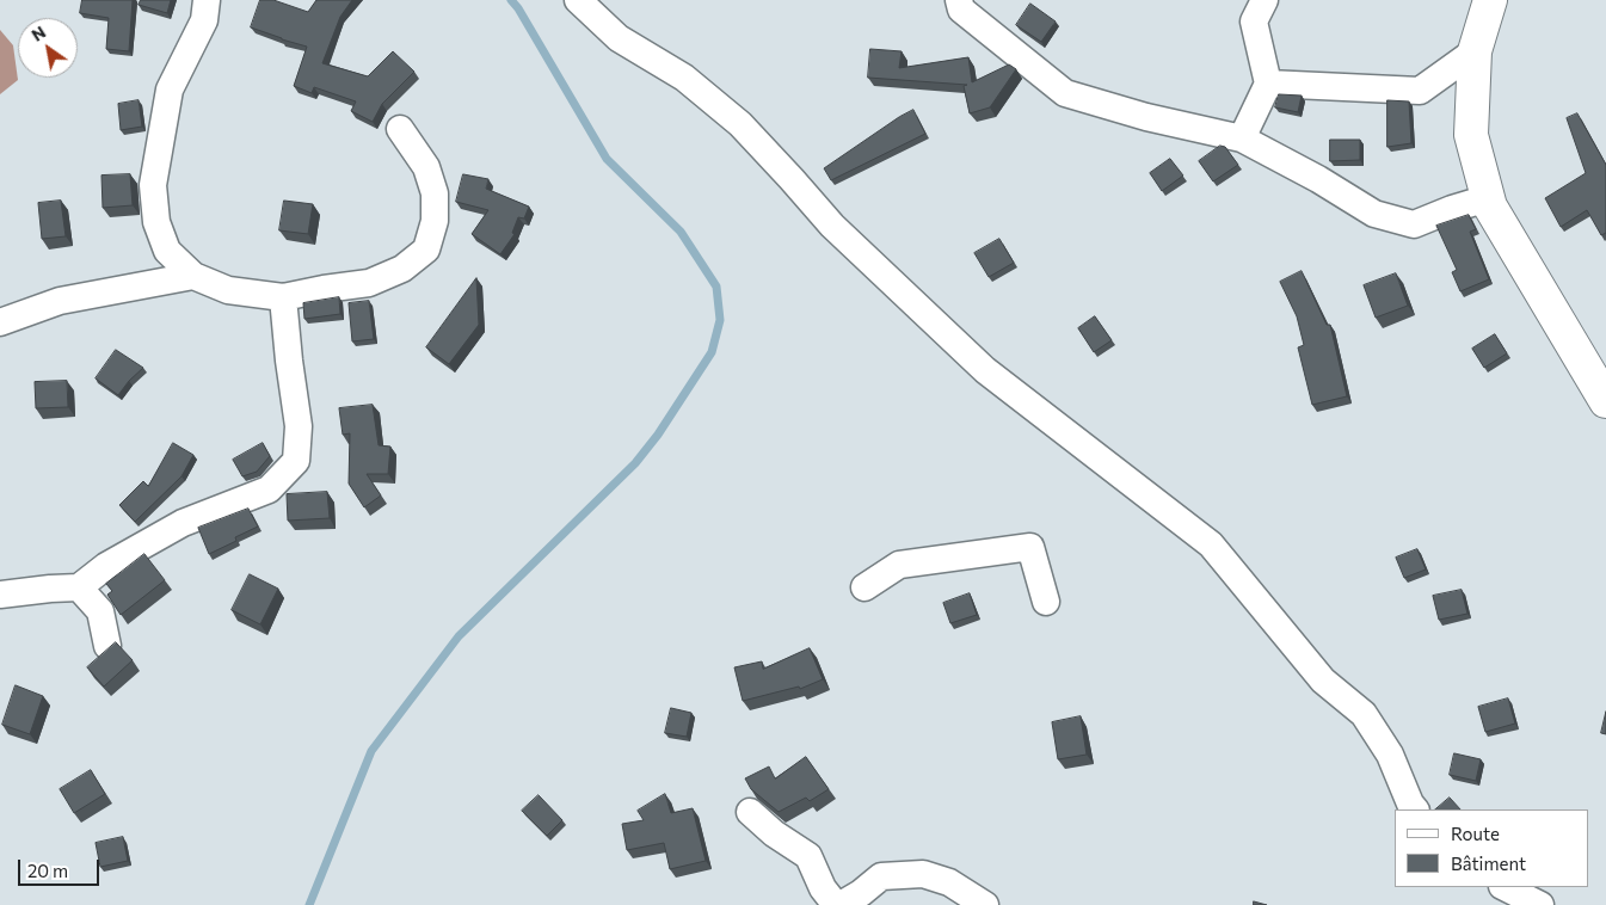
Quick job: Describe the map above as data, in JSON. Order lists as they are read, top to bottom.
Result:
{
  "legend": ["Route", "Bâtiment"],
  "scale_bar": "20 m",
  "north": "top left"
}
